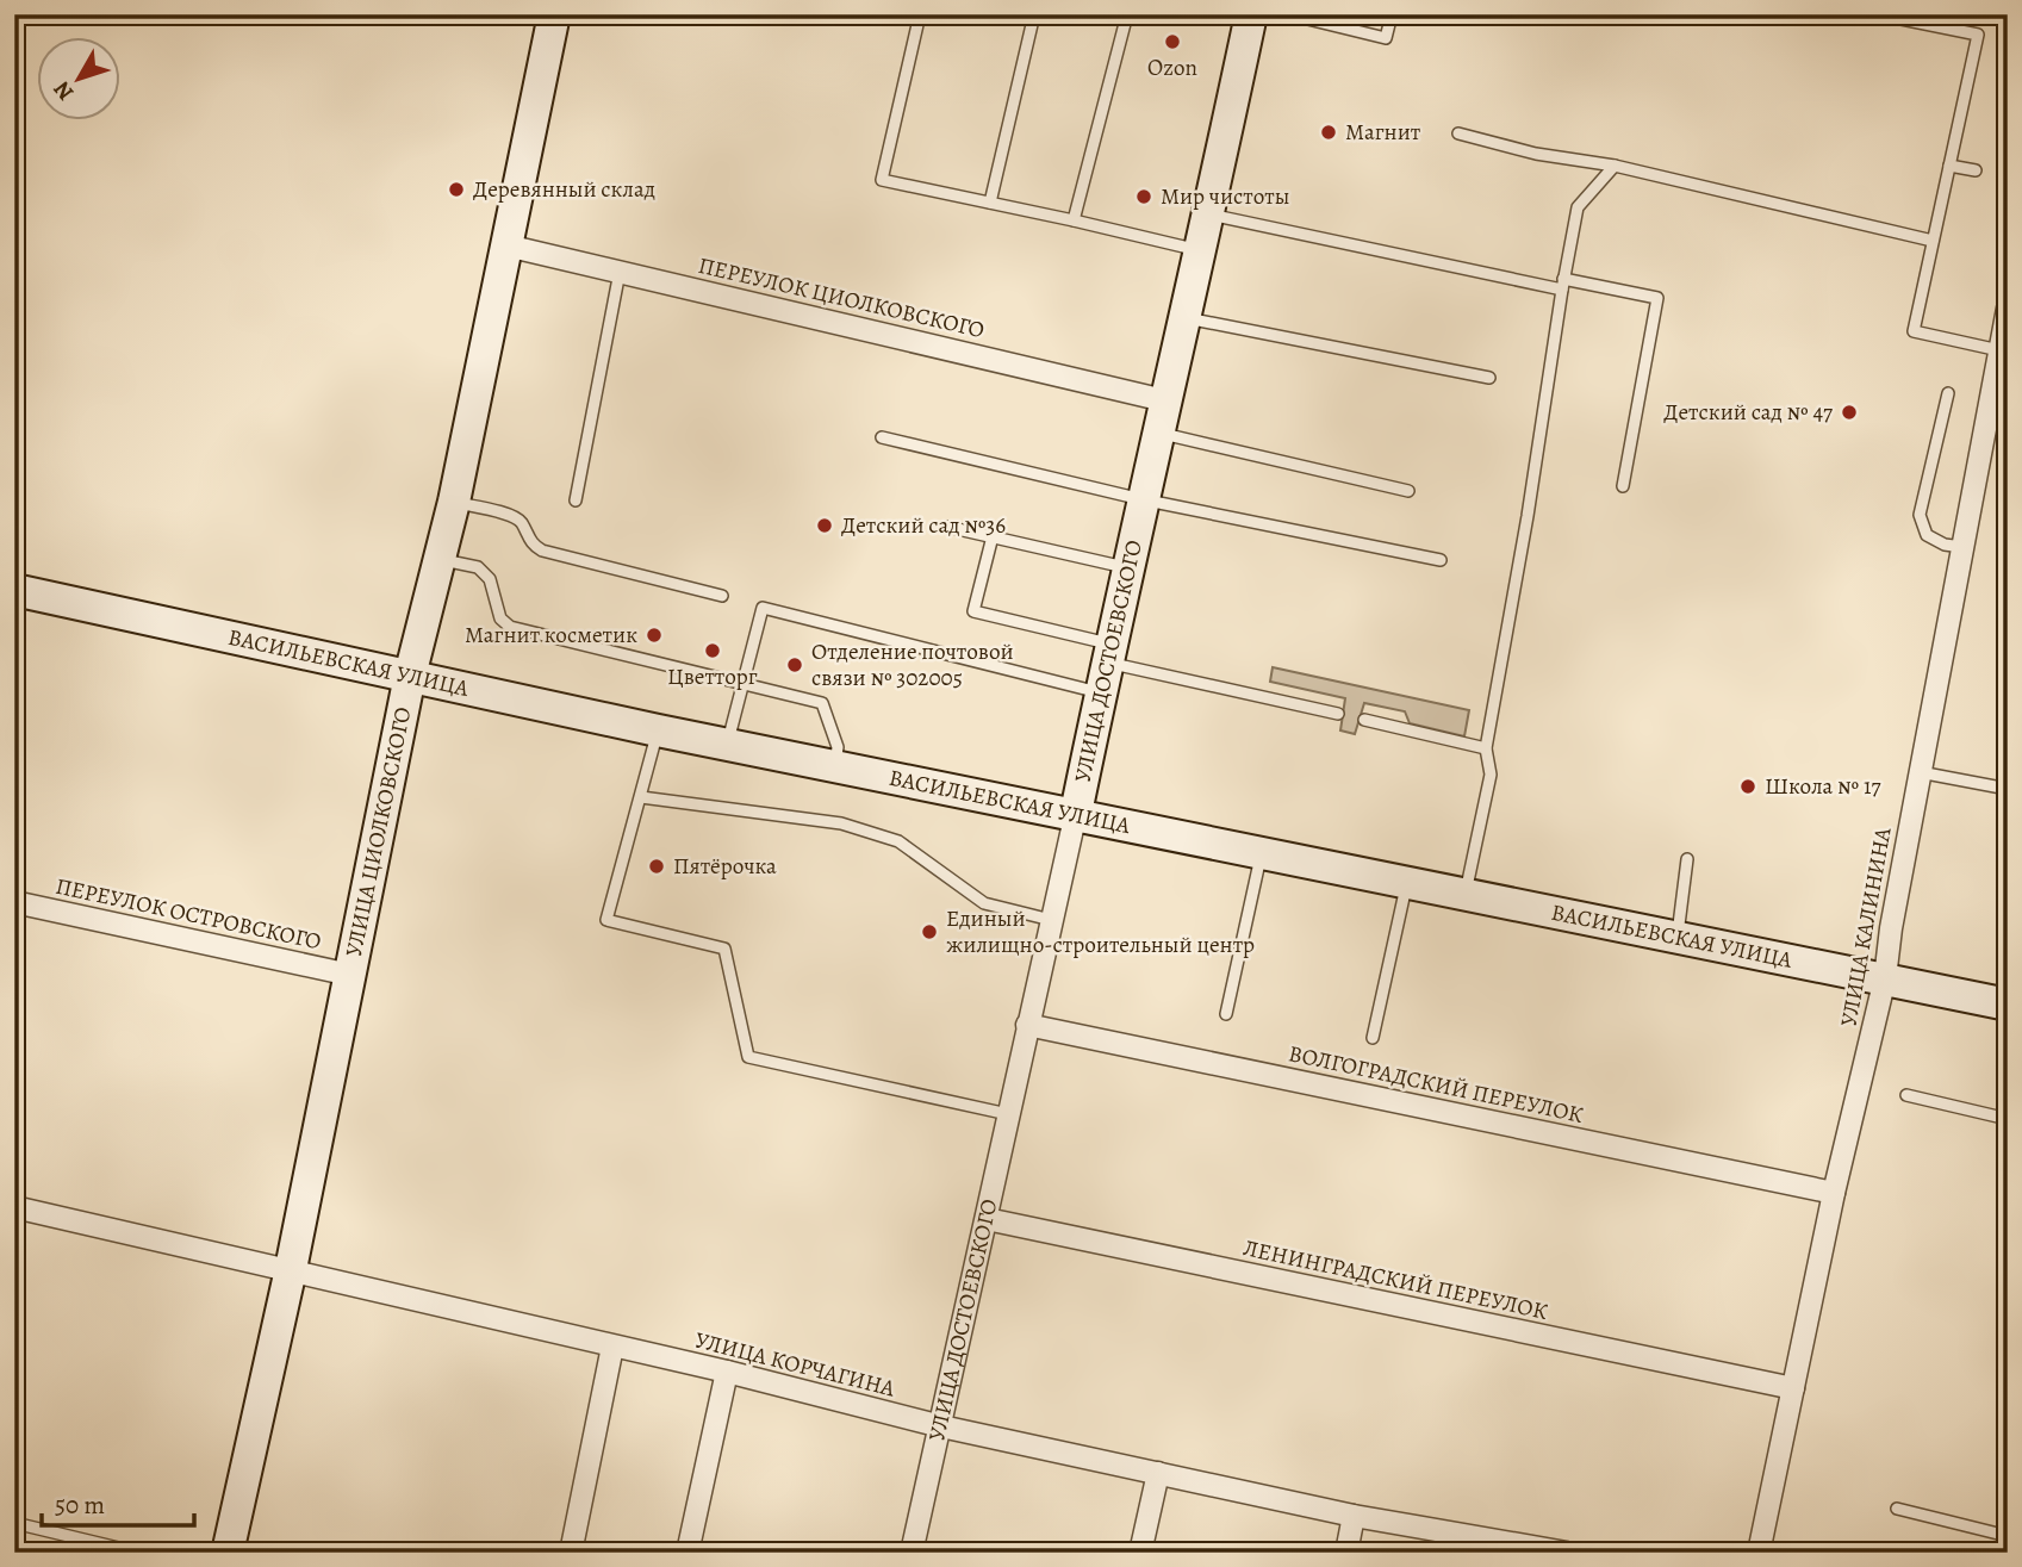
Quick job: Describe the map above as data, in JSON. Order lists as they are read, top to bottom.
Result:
{
  "streets": {
    "street": [
      "ПЕРЕУЛОК ЦИОЛКОВСКОГО",
      "УЛИЦА ДОСТОЕВСКОГО",
      "ВАСИЛЬЕВСКАЯ УЛИЦА",
      "УЛИЦА ЦИОЛКОВСКОГО",
      "ПЕРЕУЛОК ОСТРОВСКОГО",
      "УЛИЦА КАЛИНИНА",
      "ВОЛГОГРАДСКИЙ ПЕРЕУЛОК",
      "ЛЕНИНГРАДСКИЙ ПЕРЕУЛОК",
      "УЛИЦА КОРЧАГИНА"
    ]
  },
  "crossings": [
    ["ПЕРЕУЛОК ЦИОЛКОВСКОГО", "УЛИЦА ДОСТОЕВСКОГО"],
    ["ПЕРЕУЛОК ЦИОЛКОВСКОГО", "УЛИЦА ЦИОЛКОВСКОГО"],
    ["УЛИЦА ДОСТОЕВСКОГО", "ВАСИЛЬЕВСКАЯ УЛИЦА"],
    ["УЛИЦА ДОСТОЕВСКОГО", "ВОЛГОГРАДСКИЙ ПЕРЕУЛОК"],
    ["УЛИЦА ДОСТОЕВСКОГО", "ЛЕНИНГРАДСКИЙ ПЕРЕУЛОК"],
    ["УЛИЦА ДОСТОЕВСКОГО", "УЛИЦА КОРЧАГИНА"],
    ["ВАСИЛЬЕВСКАЯ УЛИЦА", "УЛИЦА ЦИОЛКОВСКОГО"],
    ["ВАСИЛЬЕВСКАЯ УЛИЦА", "УЛИЦА КАЛИНИНА"],
    ["УЛИЦА ЦИОЛКОВСКОГО", "ПЕРЕУЛОК ОСТРОВСКОГО"],
    ["УЛИЦА ЦИОЛКОВСКОГО", "УЛИЦА КОРЧАГИНА"],
    ["УЛИЦА КАЛИНИНА", "ВОЛГОГРАДСКИЙ ПЕРЕУЛОК"],
    ["УЛИЦА КАЛИНИНА", "ЛЕНИНГРАДСКИЙ ПЕРЕУЛОК"]
  ],
  "places": [
    "Ozon",
    "Магнит",
    "Деревянный склад",
    "Мир чистоты",
    "Детский сад № 47",
    "Детский сад №36",
    "Магнит косметик",
    "Цветторг",
    "Отделение почтовой связи № 302005",
    "Школа № 17",
    "Пятёрочка",
    "Единый жилищно-строительный центр"
  ],
  "scale_bar": "50 m",
  "north": "bottom left"
}
